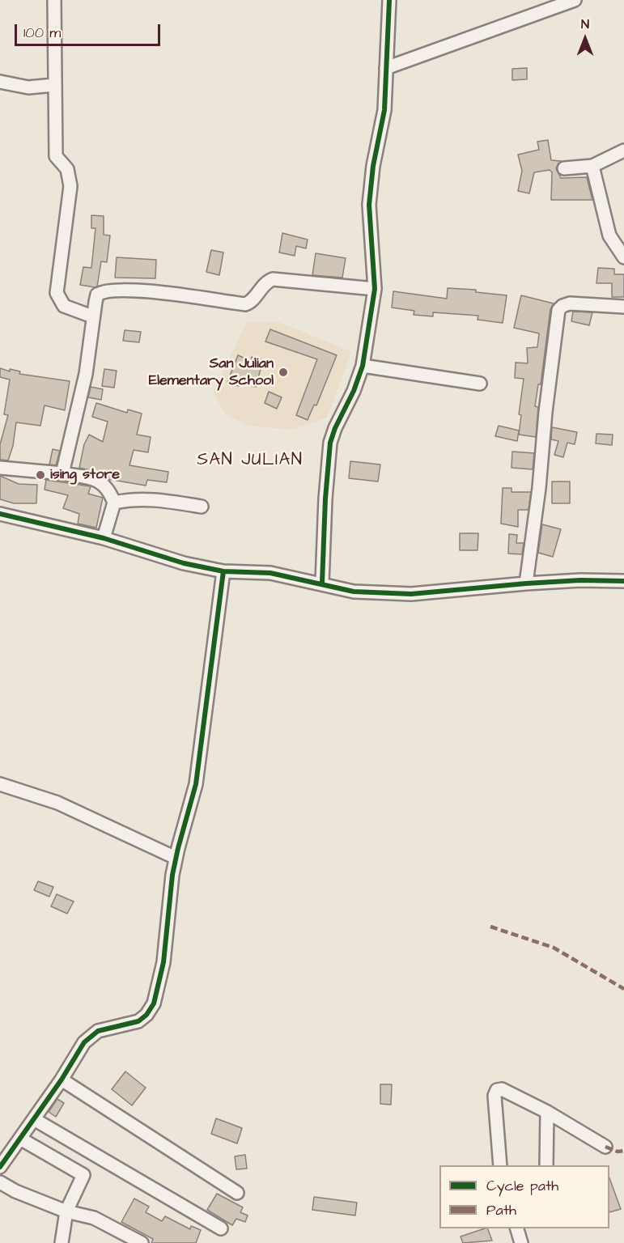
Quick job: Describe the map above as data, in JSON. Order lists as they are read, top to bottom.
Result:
{
  "districts": ["SAN JULIAN"],
  "places": ["San Julian Elementary School", "ising store"],
  "legend": ["Cycle path", "Path"],
  "scale_bar": "100 m",
  "north": "top"
}
